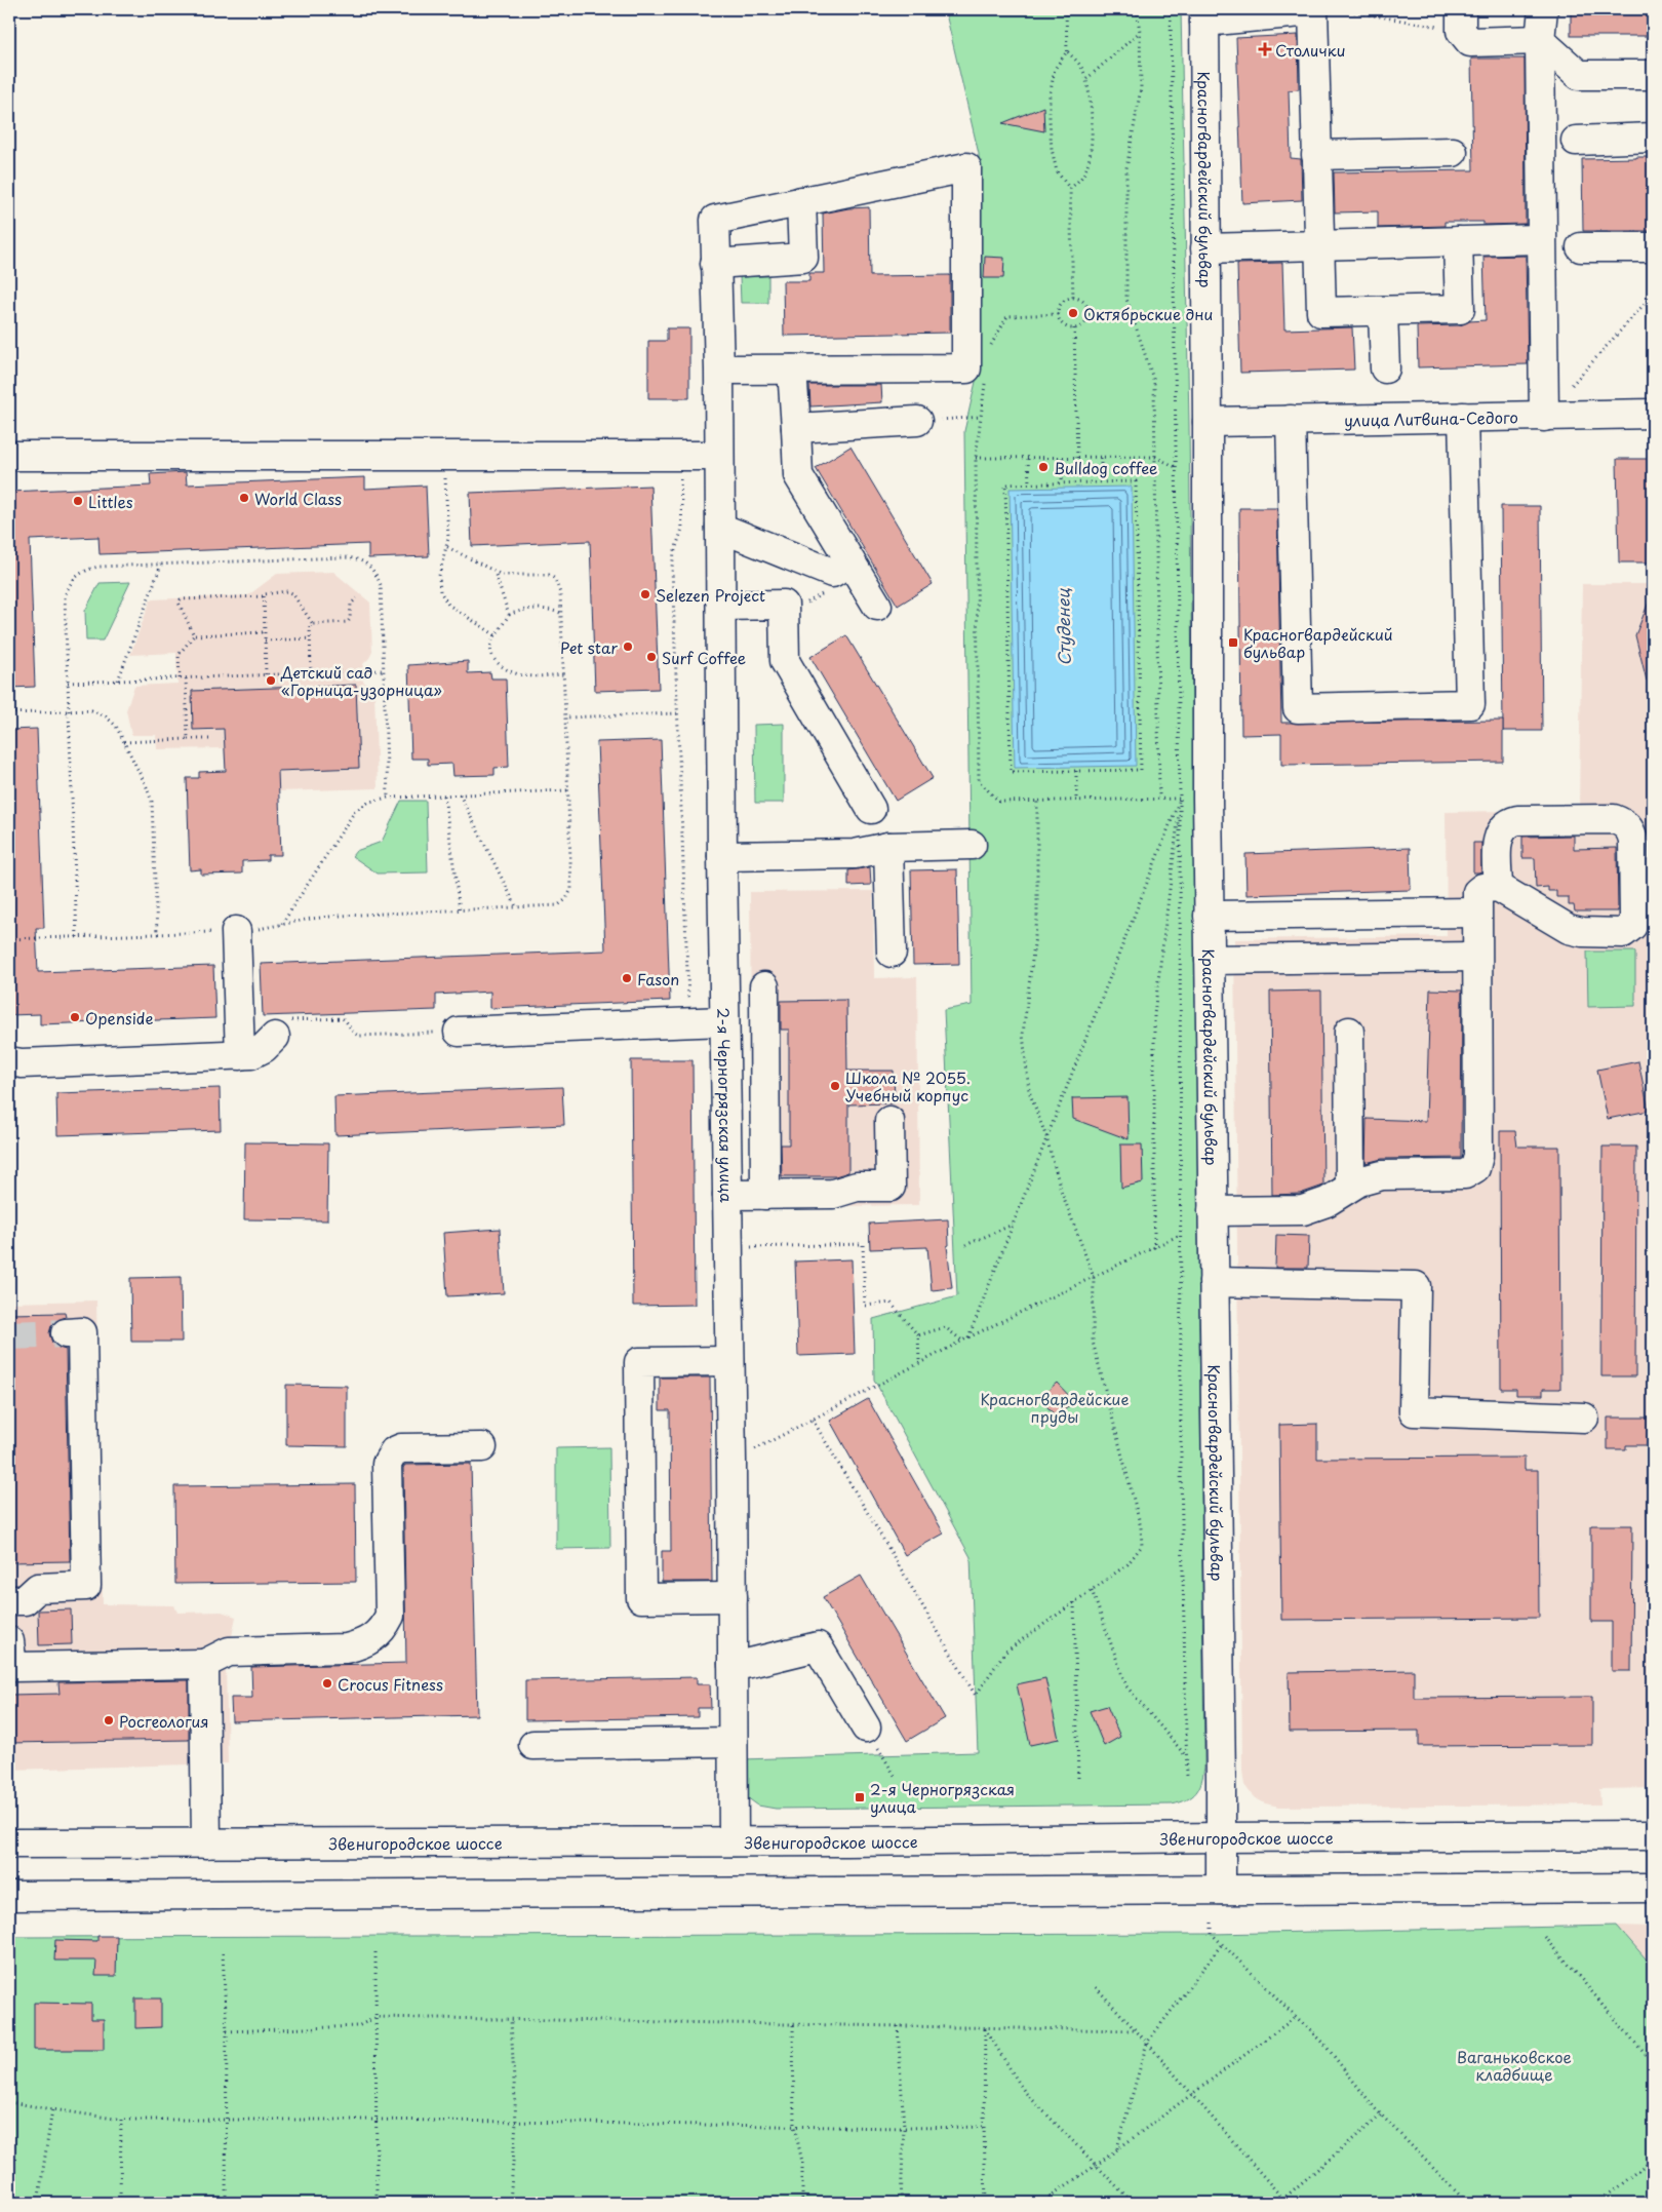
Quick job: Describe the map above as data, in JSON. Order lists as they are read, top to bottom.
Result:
{
  "streets": {
    "street": [
      "Красногвардейский бульвар",
      "улица Литвина-Седого",
      "2-я Черногрязская улица",
      "Звенигородское шоссе"
    ]
  },
  "crossings": [
    ["Красногвардейский бульвар", "улица Литвина-Седого"],
    ["Красногвардейский бульвар", "Звенигородское шоссе"],
    ["2-я Черногрязская улица", "Звенигородское шоссе"]
  ],
  "water": ["Студенец"],
  "parks": ["Красногвардейские пруды", "Ваганьковское кладбище"],
  "places": {
    "health": ["Столички"],
    "other": [
      "Октябрьские дни",
      "Bulldog coffee",
      "World Class",
      "Littles",
      "Selezen Project",
      "Pet star",
      "Surf Coffee",
      "Детский сад «Горница-узорница»",
      "Fason",
      "Openside",
      "Школа № 2055. Учебный корпус",
      "Crocus Fitness",
      "Росгеология"
    ],
    "transit": ["Красногвардейский бульвар", "2-я Черногрязская улица"]
  }
}
